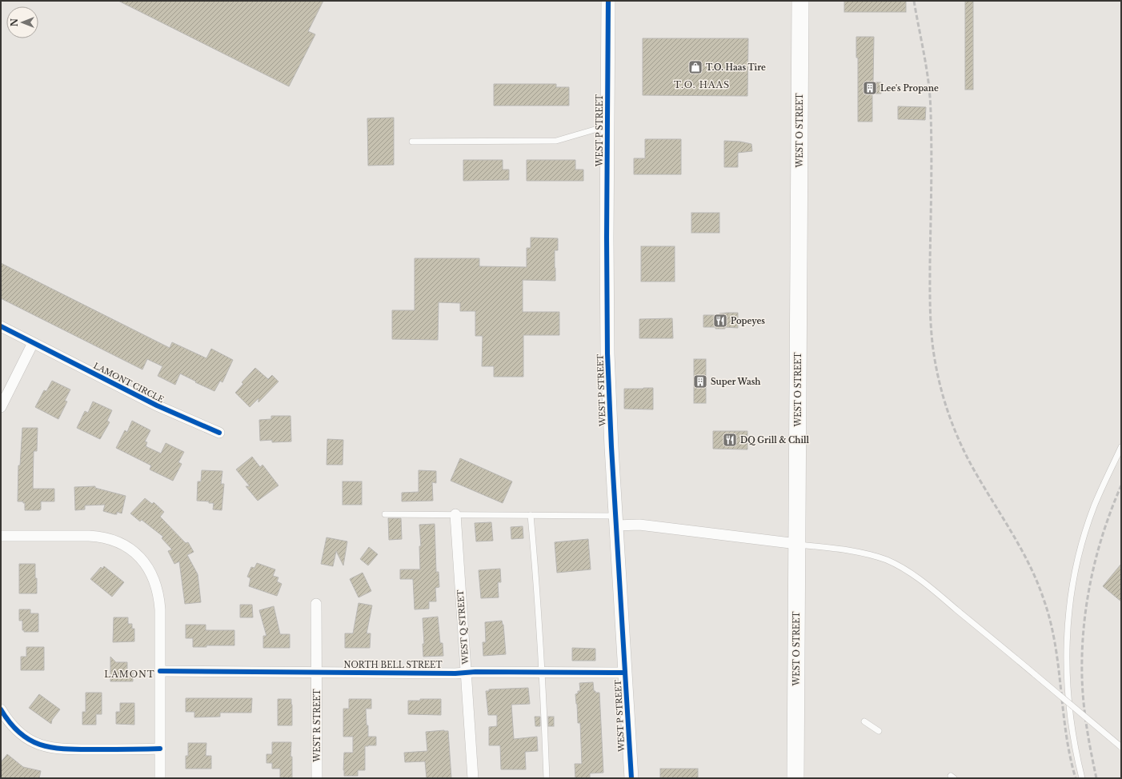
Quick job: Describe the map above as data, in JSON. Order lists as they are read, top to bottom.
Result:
{
  "streets": {
    "main road": ["WEST O STREET"],
    "street": [
      "WEST P STREET",
      "LAMONT CIRCLE",
      "WEST Q STREET",
      "NORTH BELL STREET",
      "WEST R STREET"
    ]
  },
  "crossings": [
    ["WEST P STREET", "NORTH BELL STREET"],
    ["WEST Q STREET", "NORTH BELL STREET"],
    ["NORTH BELL STREET", "WEST R STREET"]
  ],
  "districts": ["T.O. HAAS", "LAMONT"],
  "places": {
    "shop": ["T.O. Haas Tire"],
    "building": ["Lee's Propane", "Super Wash"],
    "restaurant": ["Popeyes", "DQ Grill & Chill"]
  },
  "north": "left"
}
